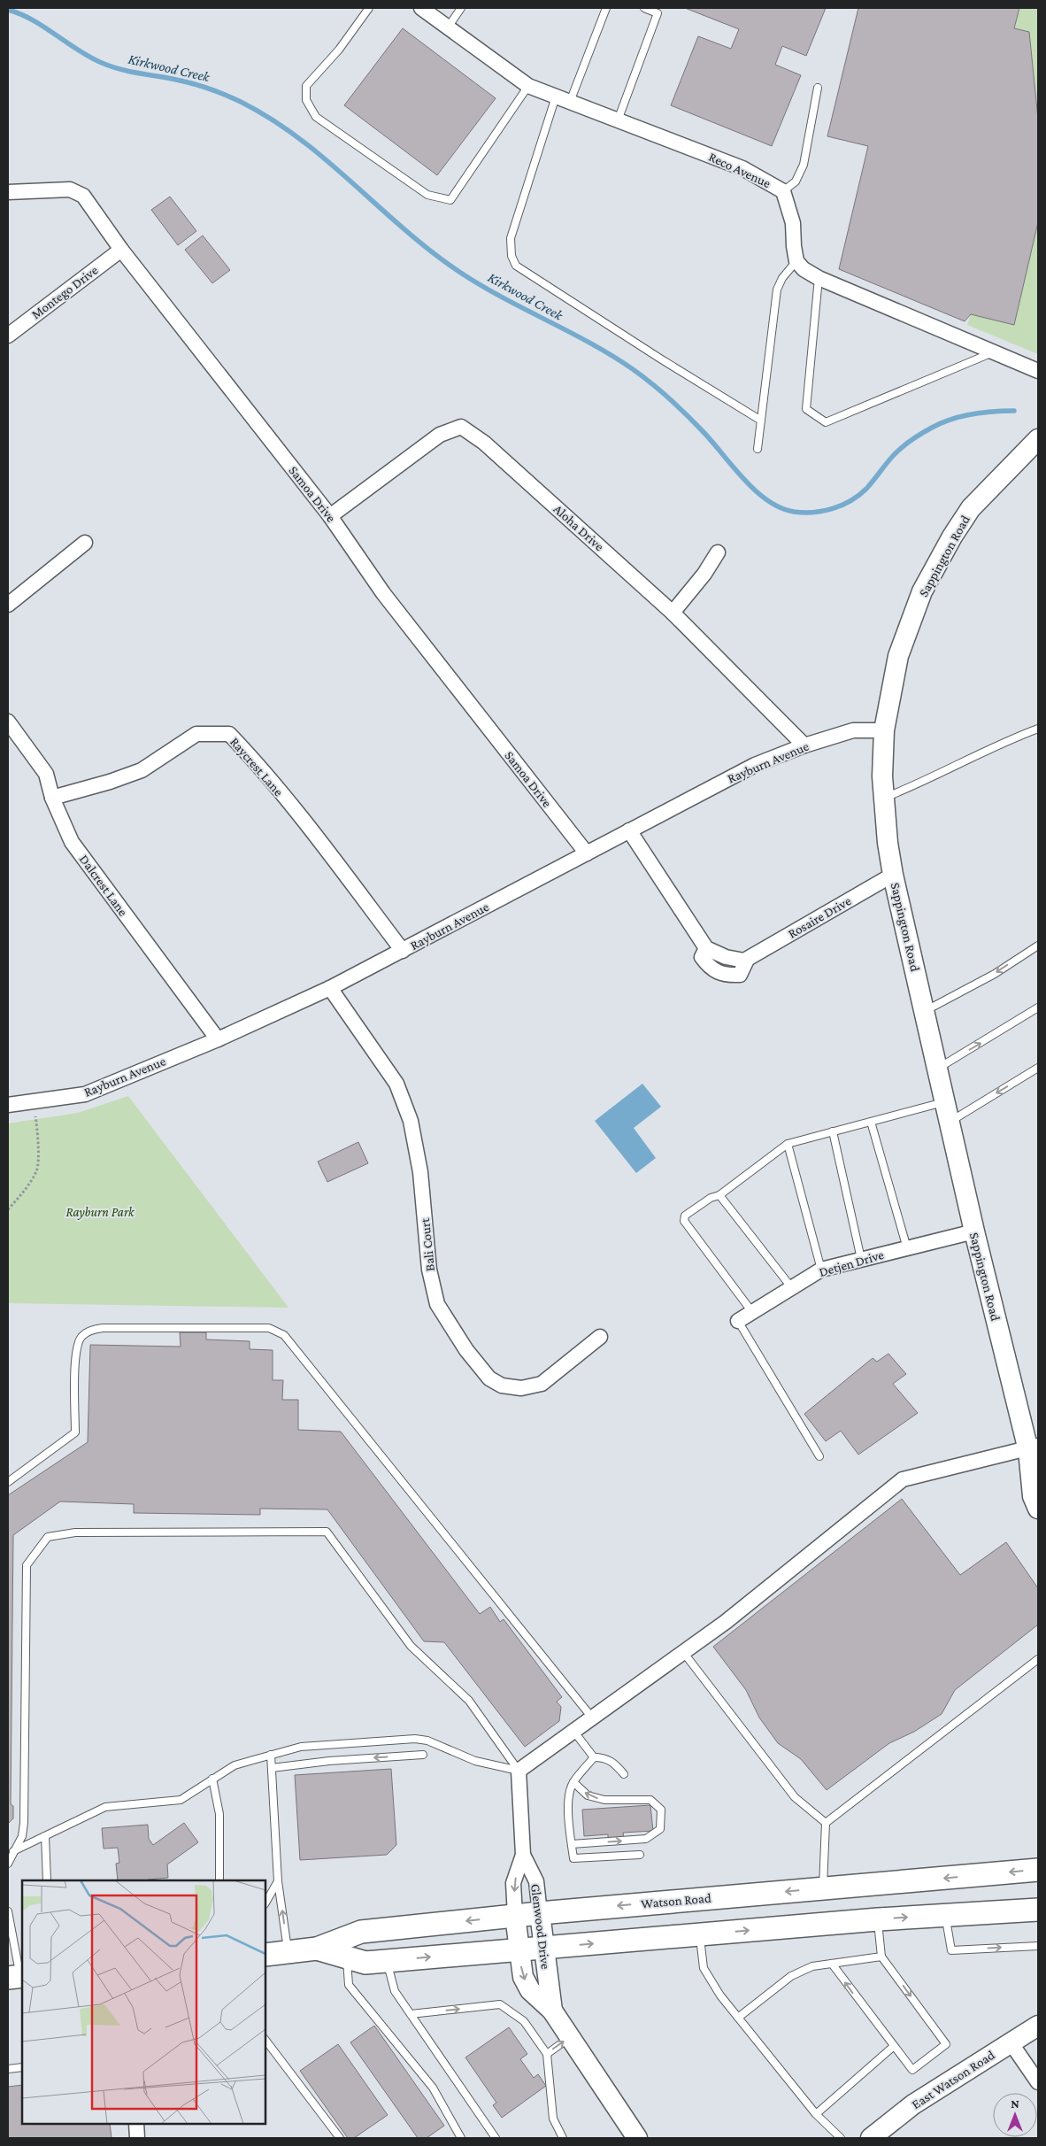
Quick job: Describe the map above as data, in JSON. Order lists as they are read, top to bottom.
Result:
{
  "streets": {
    "main road": [
      "Sappington Road",
      "Watson Road",
      "Glenwood Drive",
      "East Watson Road"
    ],
    "street": [
      "Reco Avenue",
      "Montego Drive",
      "Samoa Drive",
      "Aloha Drive",
      "Rayburn Avenue",
      "Raycrest Lane",
      "Dalcrest Lane",
      "Rosaire Drive",
      "Bali Court",
      "Detjen Drive"
    ]
  },
  "crossings": [
    ["Montego Drive", "Samoa Drive"],
    ["Samoa Drive", "Aloha Drive"],
    ["Samoa Drive", "Rayburn Avenue"],
    ["Aloha Drive", "Rayburn Avenue"],
    ["Sappington Road", "Rayburn Avenue"],
    ["Sappington Road", "Rosaire Drive"],
    ["Sappington Road", "Detjen Drive"],
    ["Rayburn Avenue", "Raycrest Lane"],
    ["Rayburn Avenue", "Dalcrest Lane"],
    ["Rayburn Avenue", "Rosaire Drive"],
    ["Rayburn Avenue", "Bali Court"],
    ["Raycrest Lane", "Dalcrest Lane"],
    ["Watson Road", "Glenwood Drive"]
  ],
  "water": ["Kirkwood Creek"],
  "parks": ["Rayburn Park"],
  "north": "top"
}
